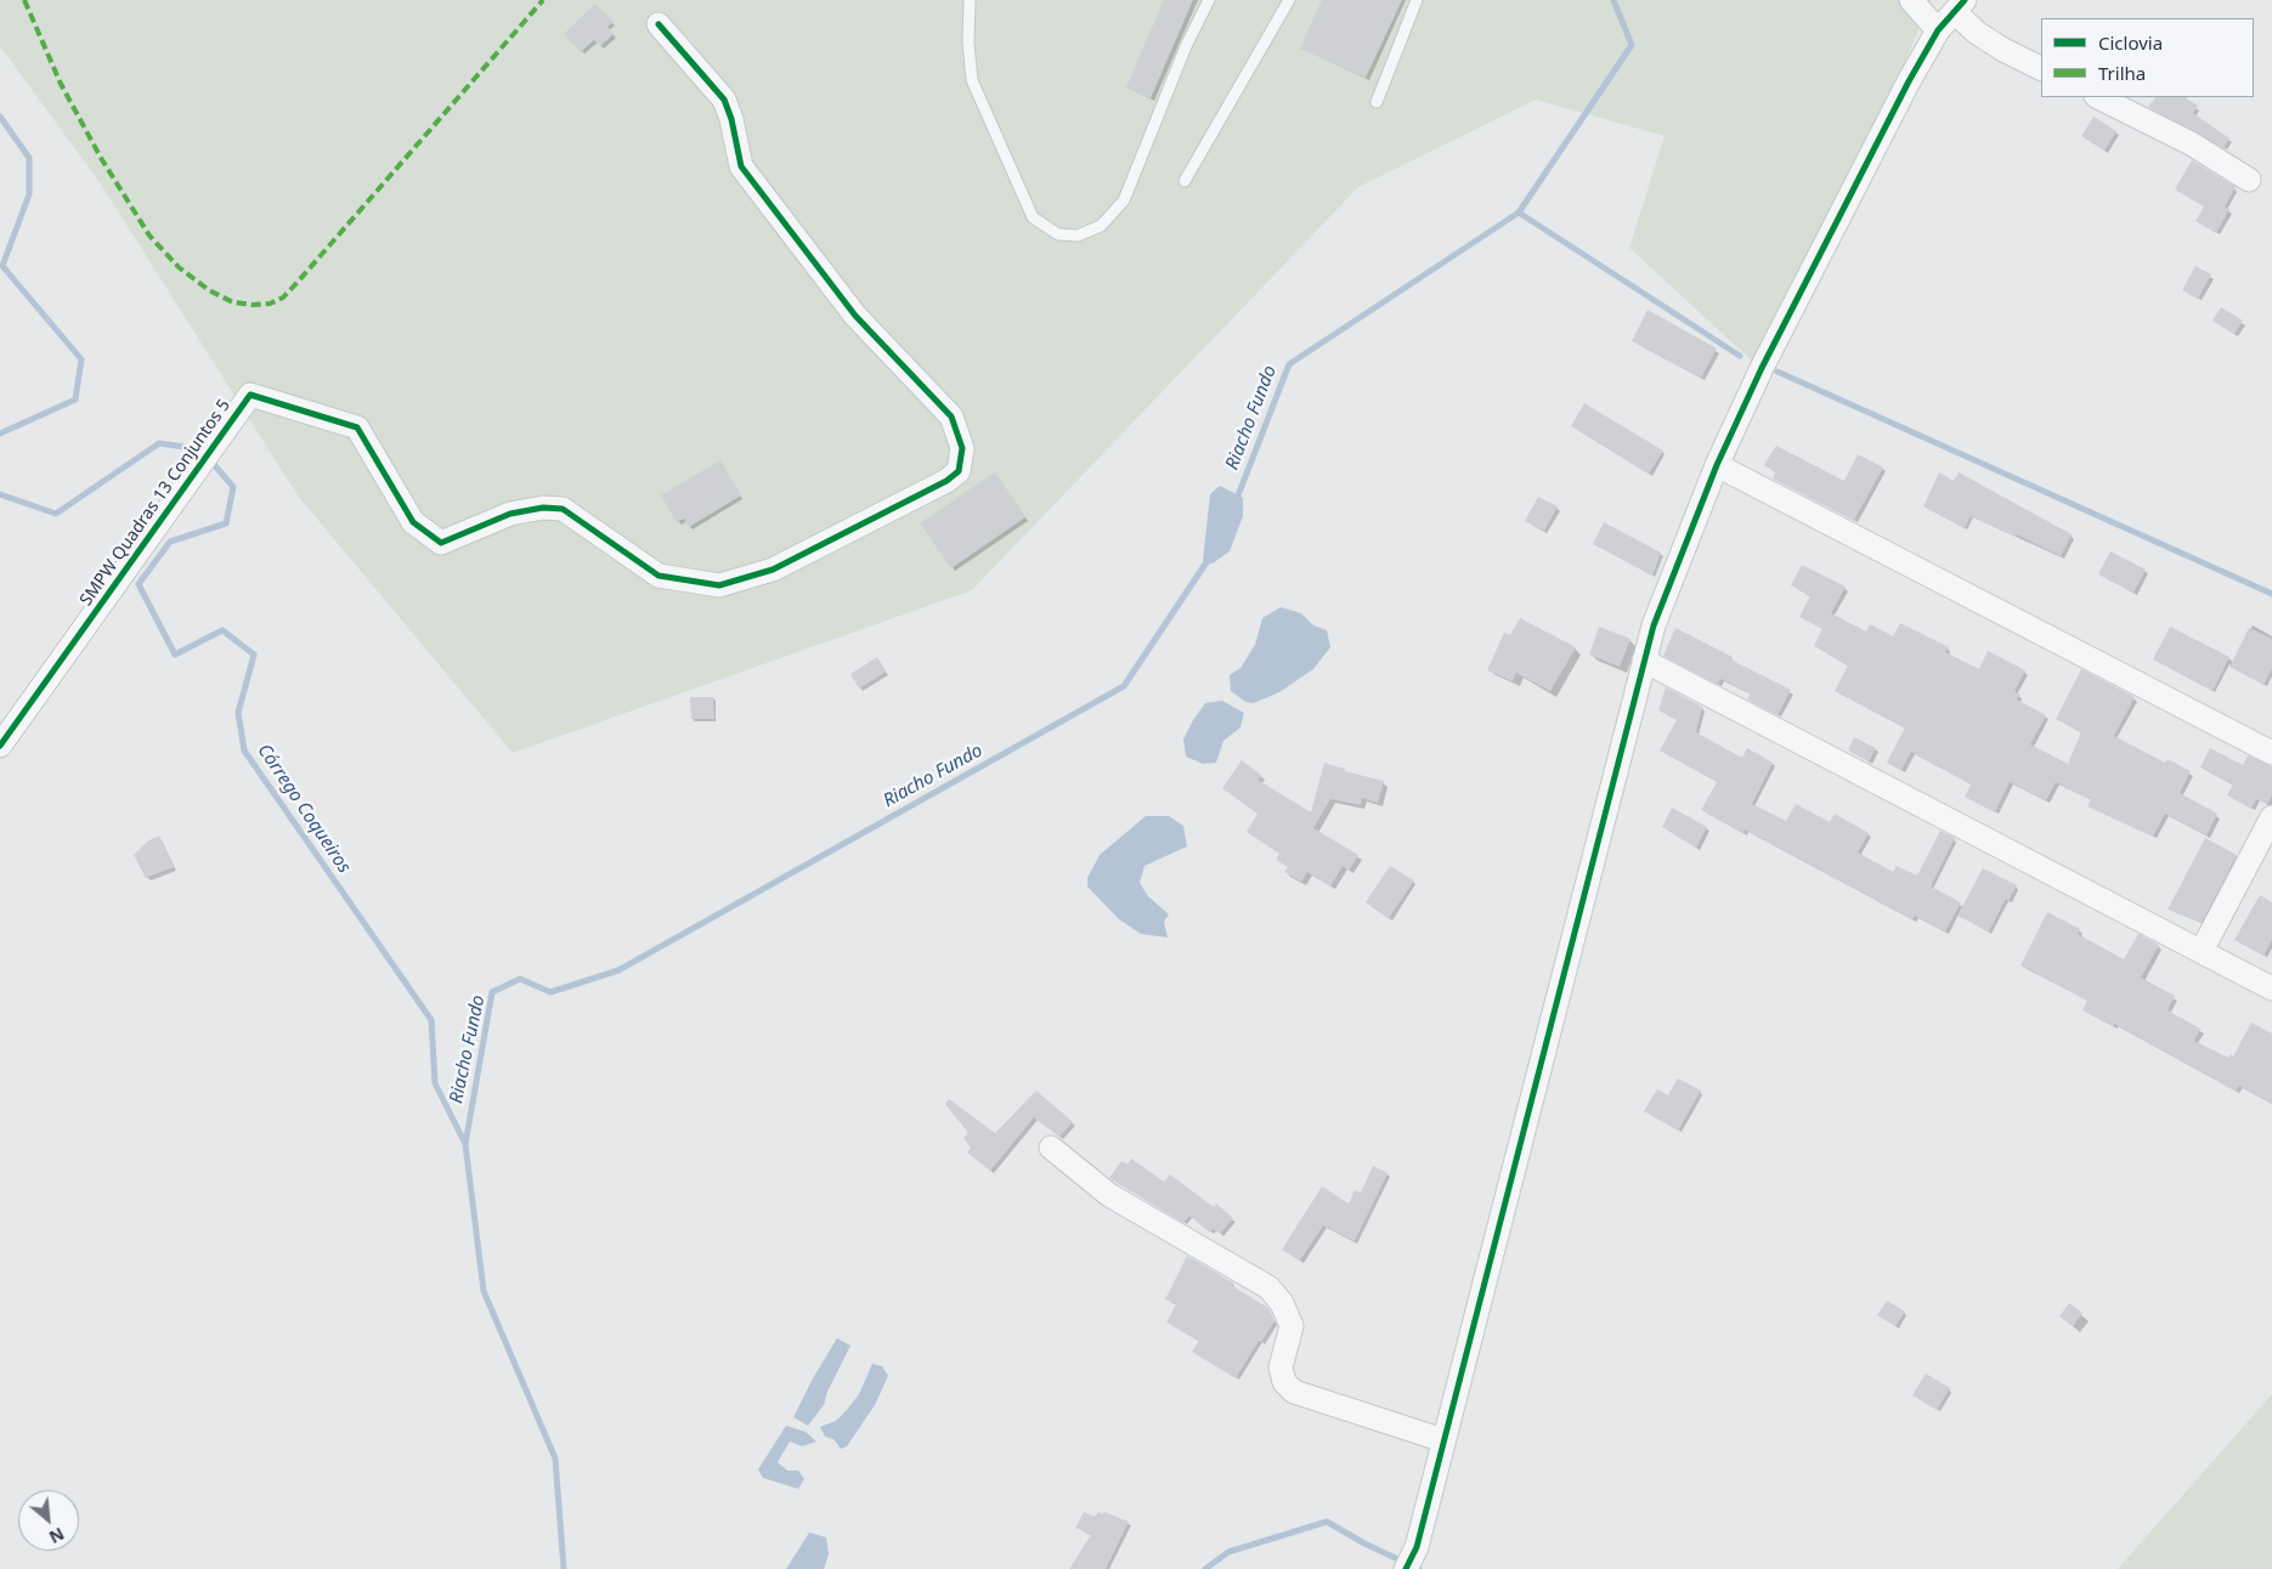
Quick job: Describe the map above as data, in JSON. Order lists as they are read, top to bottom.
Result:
{
  "streets": {
    "street": ["SMPW Quadras 13 Conjuntos 5"]
  },
  "water": ["Riacho Fundo", "Córrego Coqueiros"],
  "legend": ["Ciclovia", "Trilha"],
  "north": "bottom right"
}
